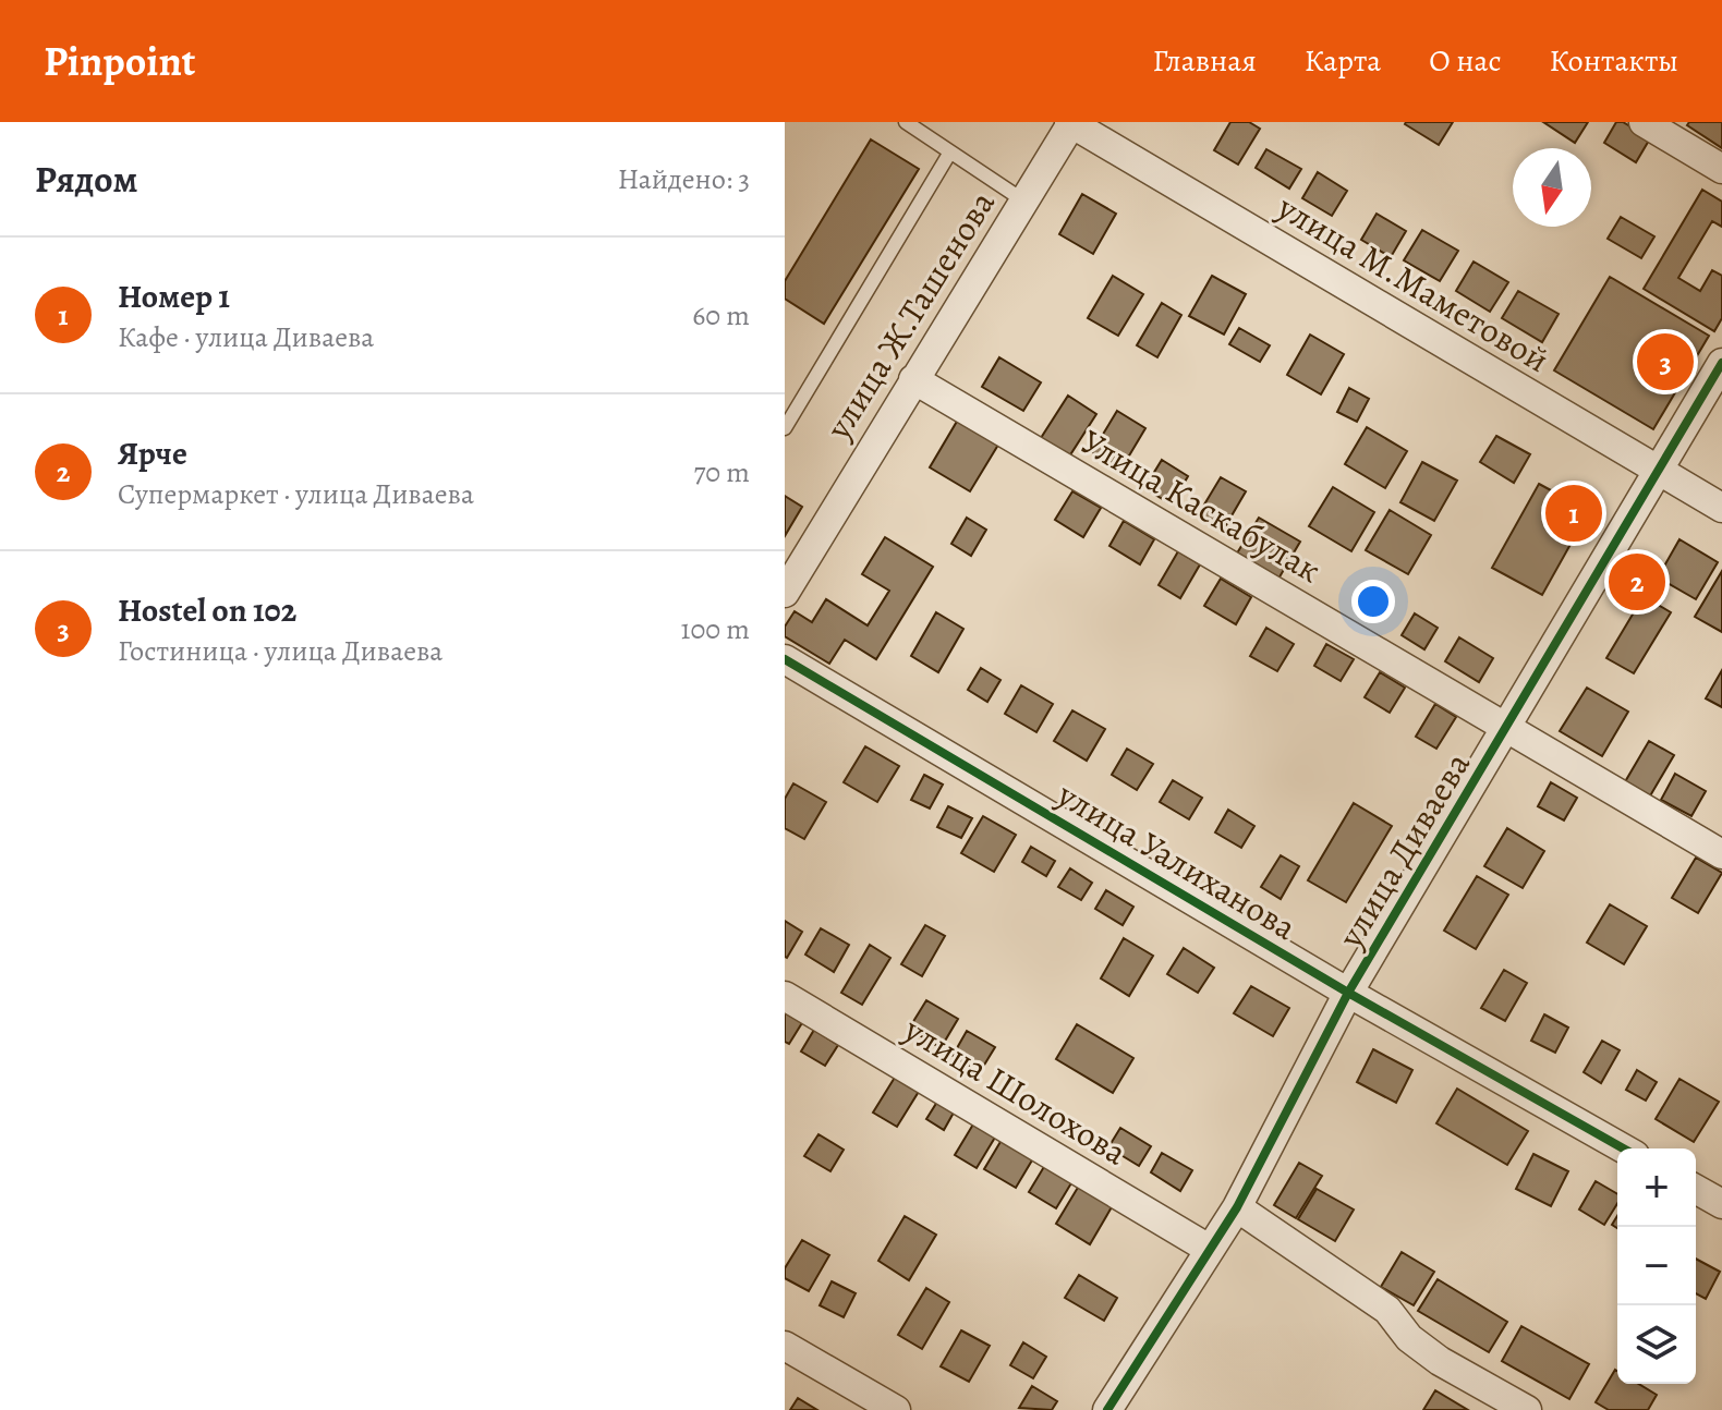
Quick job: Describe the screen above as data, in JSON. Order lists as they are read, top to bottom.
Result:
{
  "streets": {
    "street": [
      "улица М.Маметовой",
      "улица Ж.Ташенова",
      "Улица Каскабулак",
      "улица Диваева",
      "улица Уалиханова",
      "улица Шолохова"
    ]
  },
  "crossings": [
    ["улица М.Маметовой", "улица Ж.Ташенова"],
    ["улица М.Маметовой", "улица Диваева"],
    ["улица Ж.Ташенова", "Улица Каскабулак"],
    ["Улица Каскабулак", "улица Диваева"],
    ["улица Диваева", "улица Уалиханова"],
    ["улица Диваева", "улица Шолохова"]
  ],
  "north": "bottom",
  "page": {
    "header": "Pinpoint",
    "nav": [
      "Главная",
      "Карта",
      "О нас",
      "Контакты"
    ],
    "heading": ["Рядом", "Найдено: 3"],
    "list": [
      {
        "mark": "1",
        "name": "Номер 1",
        "note": "Кафе · улица Диваева",
        "value": "60 m"
      },
      {
        "mark": "2",
        "name": "Ярче",
        "note": "Супермаркет · улица Диваева",
        "value": "70 m"
      },
      {
        "mark": "3",
        "name": "Hostel on 102",
        "note": "Гостиница · улица Диваева",
        "value": "100 m"
      }
    ],
    "pins": ["3", "1", "2"],
    "map_buttons": ["+", "−"]
  }
}
